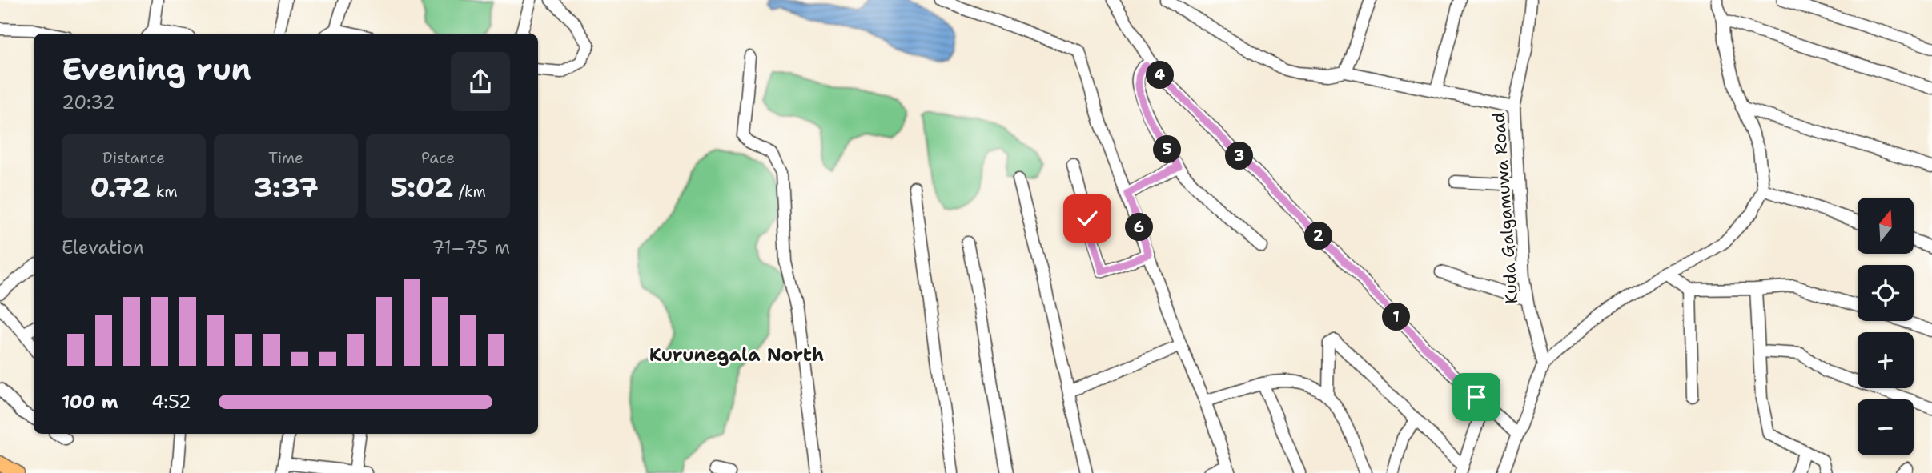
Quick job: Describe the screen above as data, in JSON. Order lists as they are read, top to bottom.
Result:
{
  "streets": {
    "street": ["Kuda Galgamuwa Road"]
  },
  "districts": ["Kurunegala North"],
  "north": "top",
  "page": {
    "heading": ["Evening run", "20:32"],
    "pins": [
      "4",
      "5",
      "3",
      "6",
      "2",
      "1"
    ],
    "stats": [
      ["Distance", "0.72 km"],
      ["Time", "3:37"],
      ["Pace", "5:02 /km"]
    ],
    "map_buttons": ["+", "−"],
    "chart": ["Elevation", "71–75 m"],
    "list": [
      {
        "name": "100 m",
        "note": "4:52"
      }
    ]
  }
}
